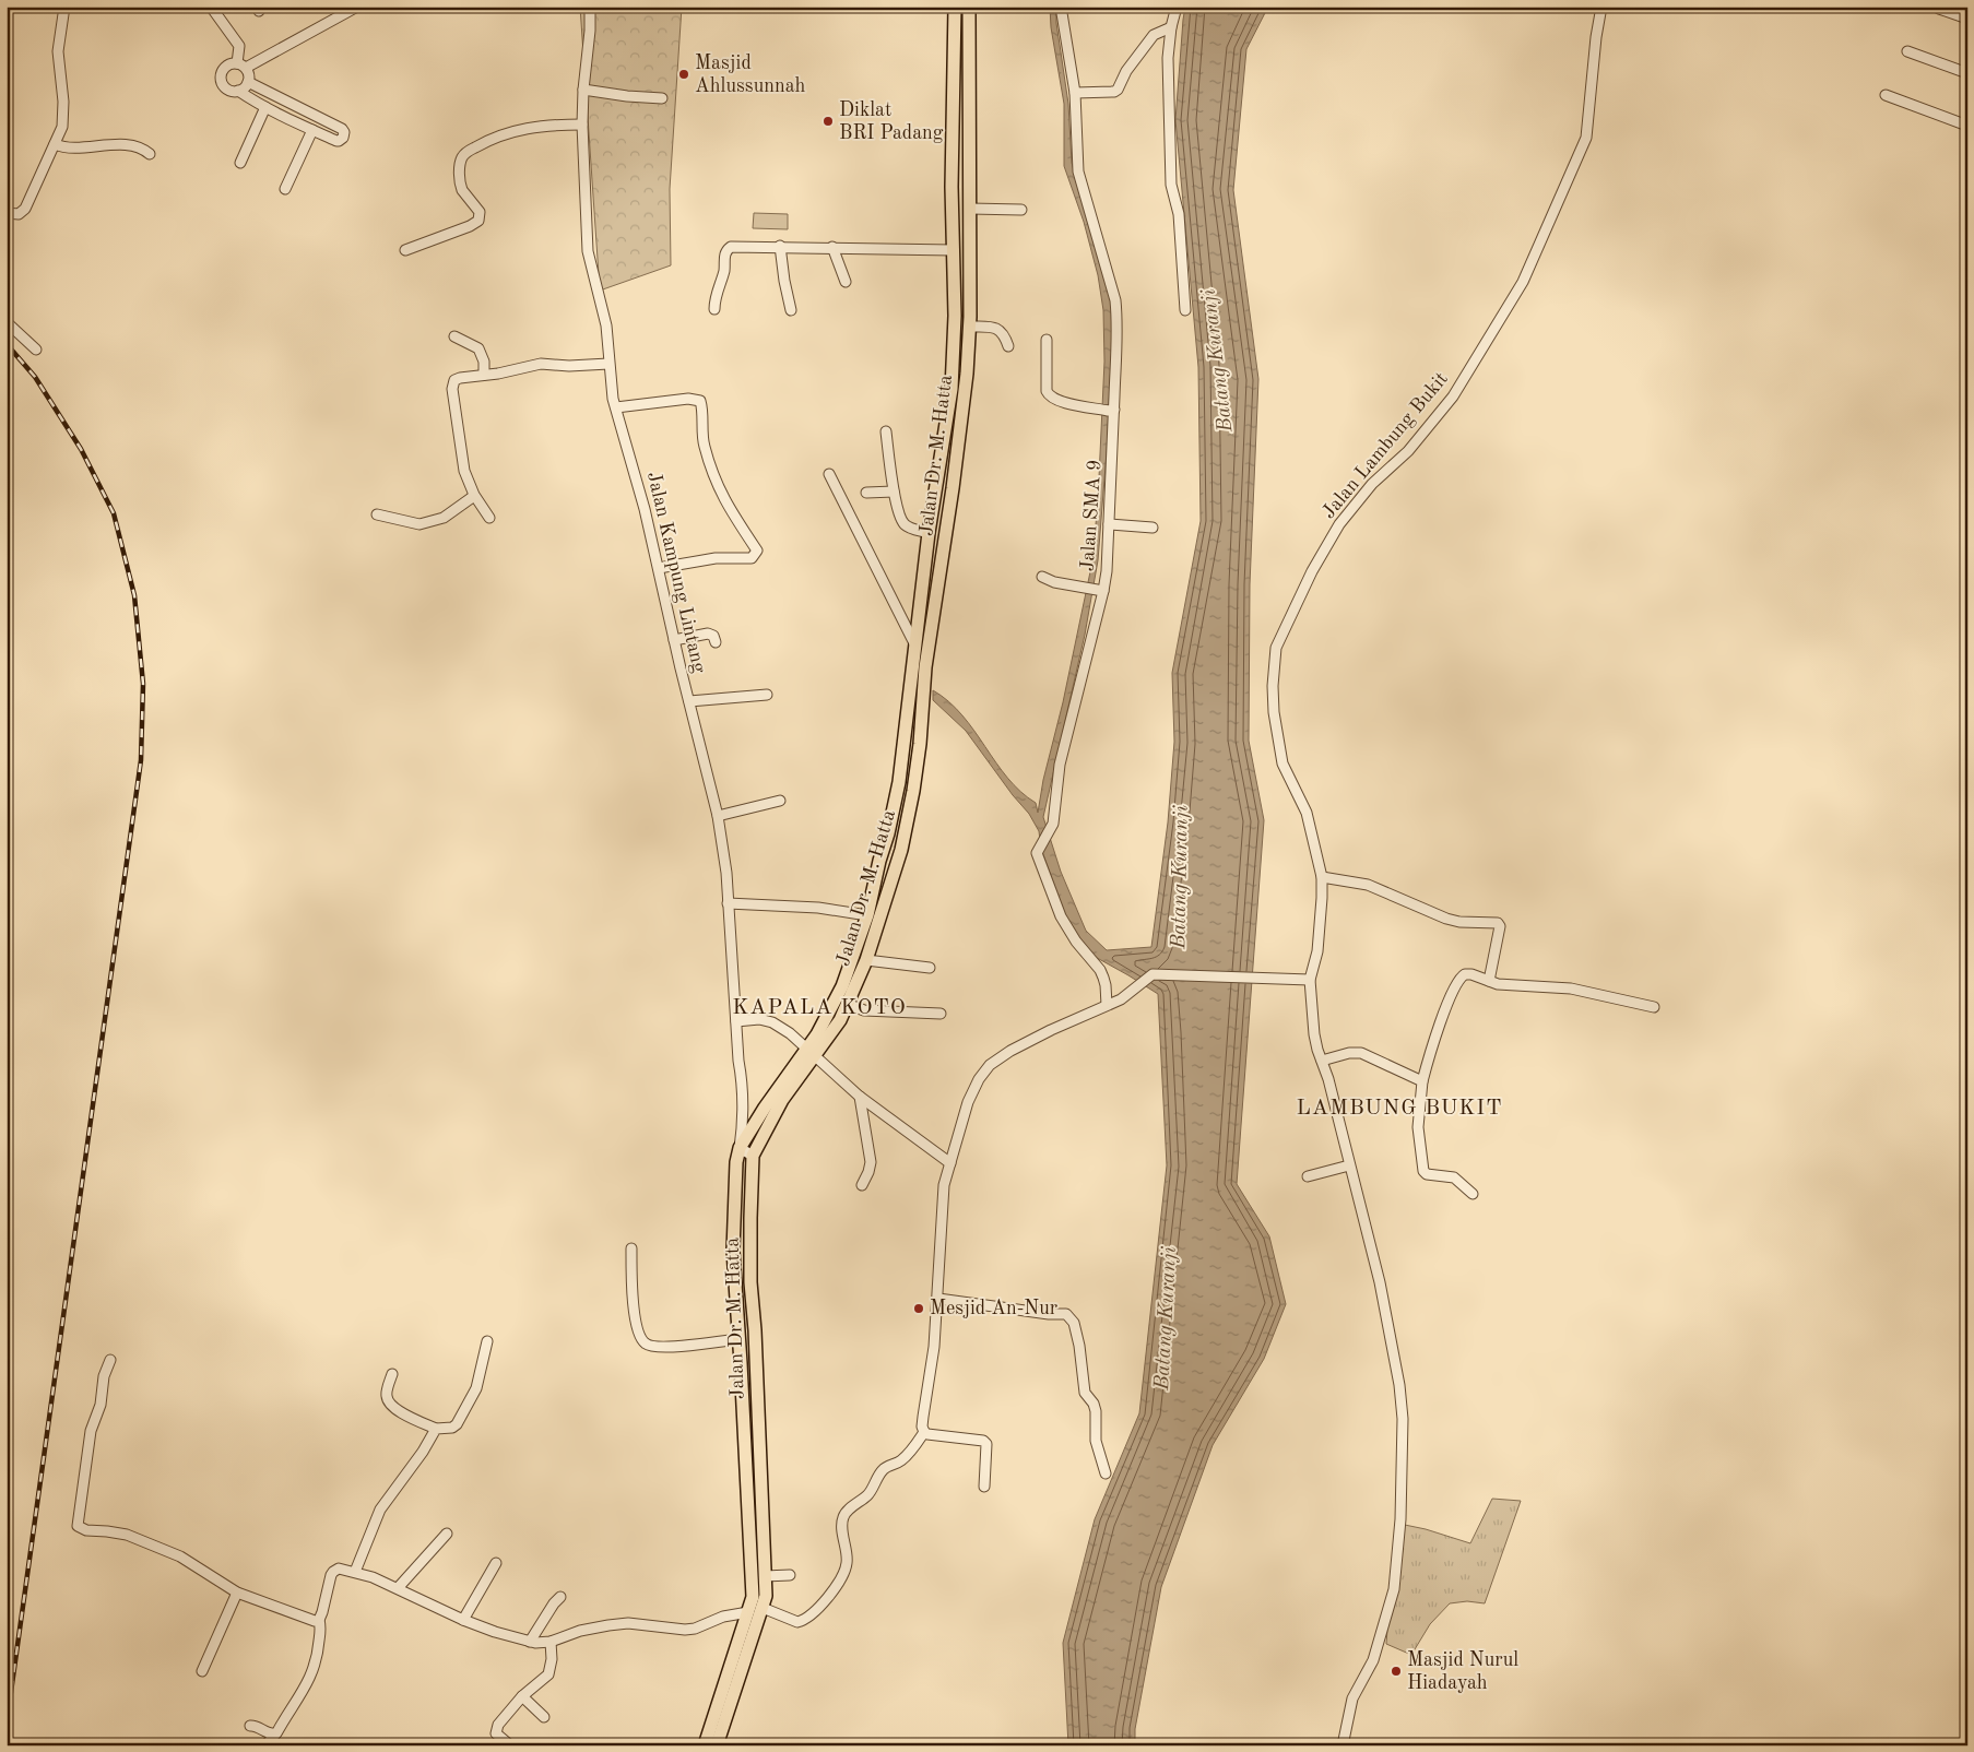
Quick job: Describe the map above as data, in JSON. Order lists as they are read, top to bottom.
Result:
{
  "streets": {
    "main road": ["Jalan Dr. M. Hatta"],
    "street": ["Jalan Lambung Bukit", "Jalan SMA 9", "Jalan Kampung Lintang"]
  },
  "crossings": [
    ["Jalan Dr. M. Hatta", "Jalan Kampung Lintang"]
  ],
  "districts": ["KAPALA KOTO", "LAMBUNG BUKIT"],
  "water": ["Batang Kuranji"],
  "places": [
    "Masjid Ahlussunnah",
    "Diklat BRI Padang",
    "Mesjid An-Nur",
    "Masjid Nurul Hiadayah"
  ]
}
